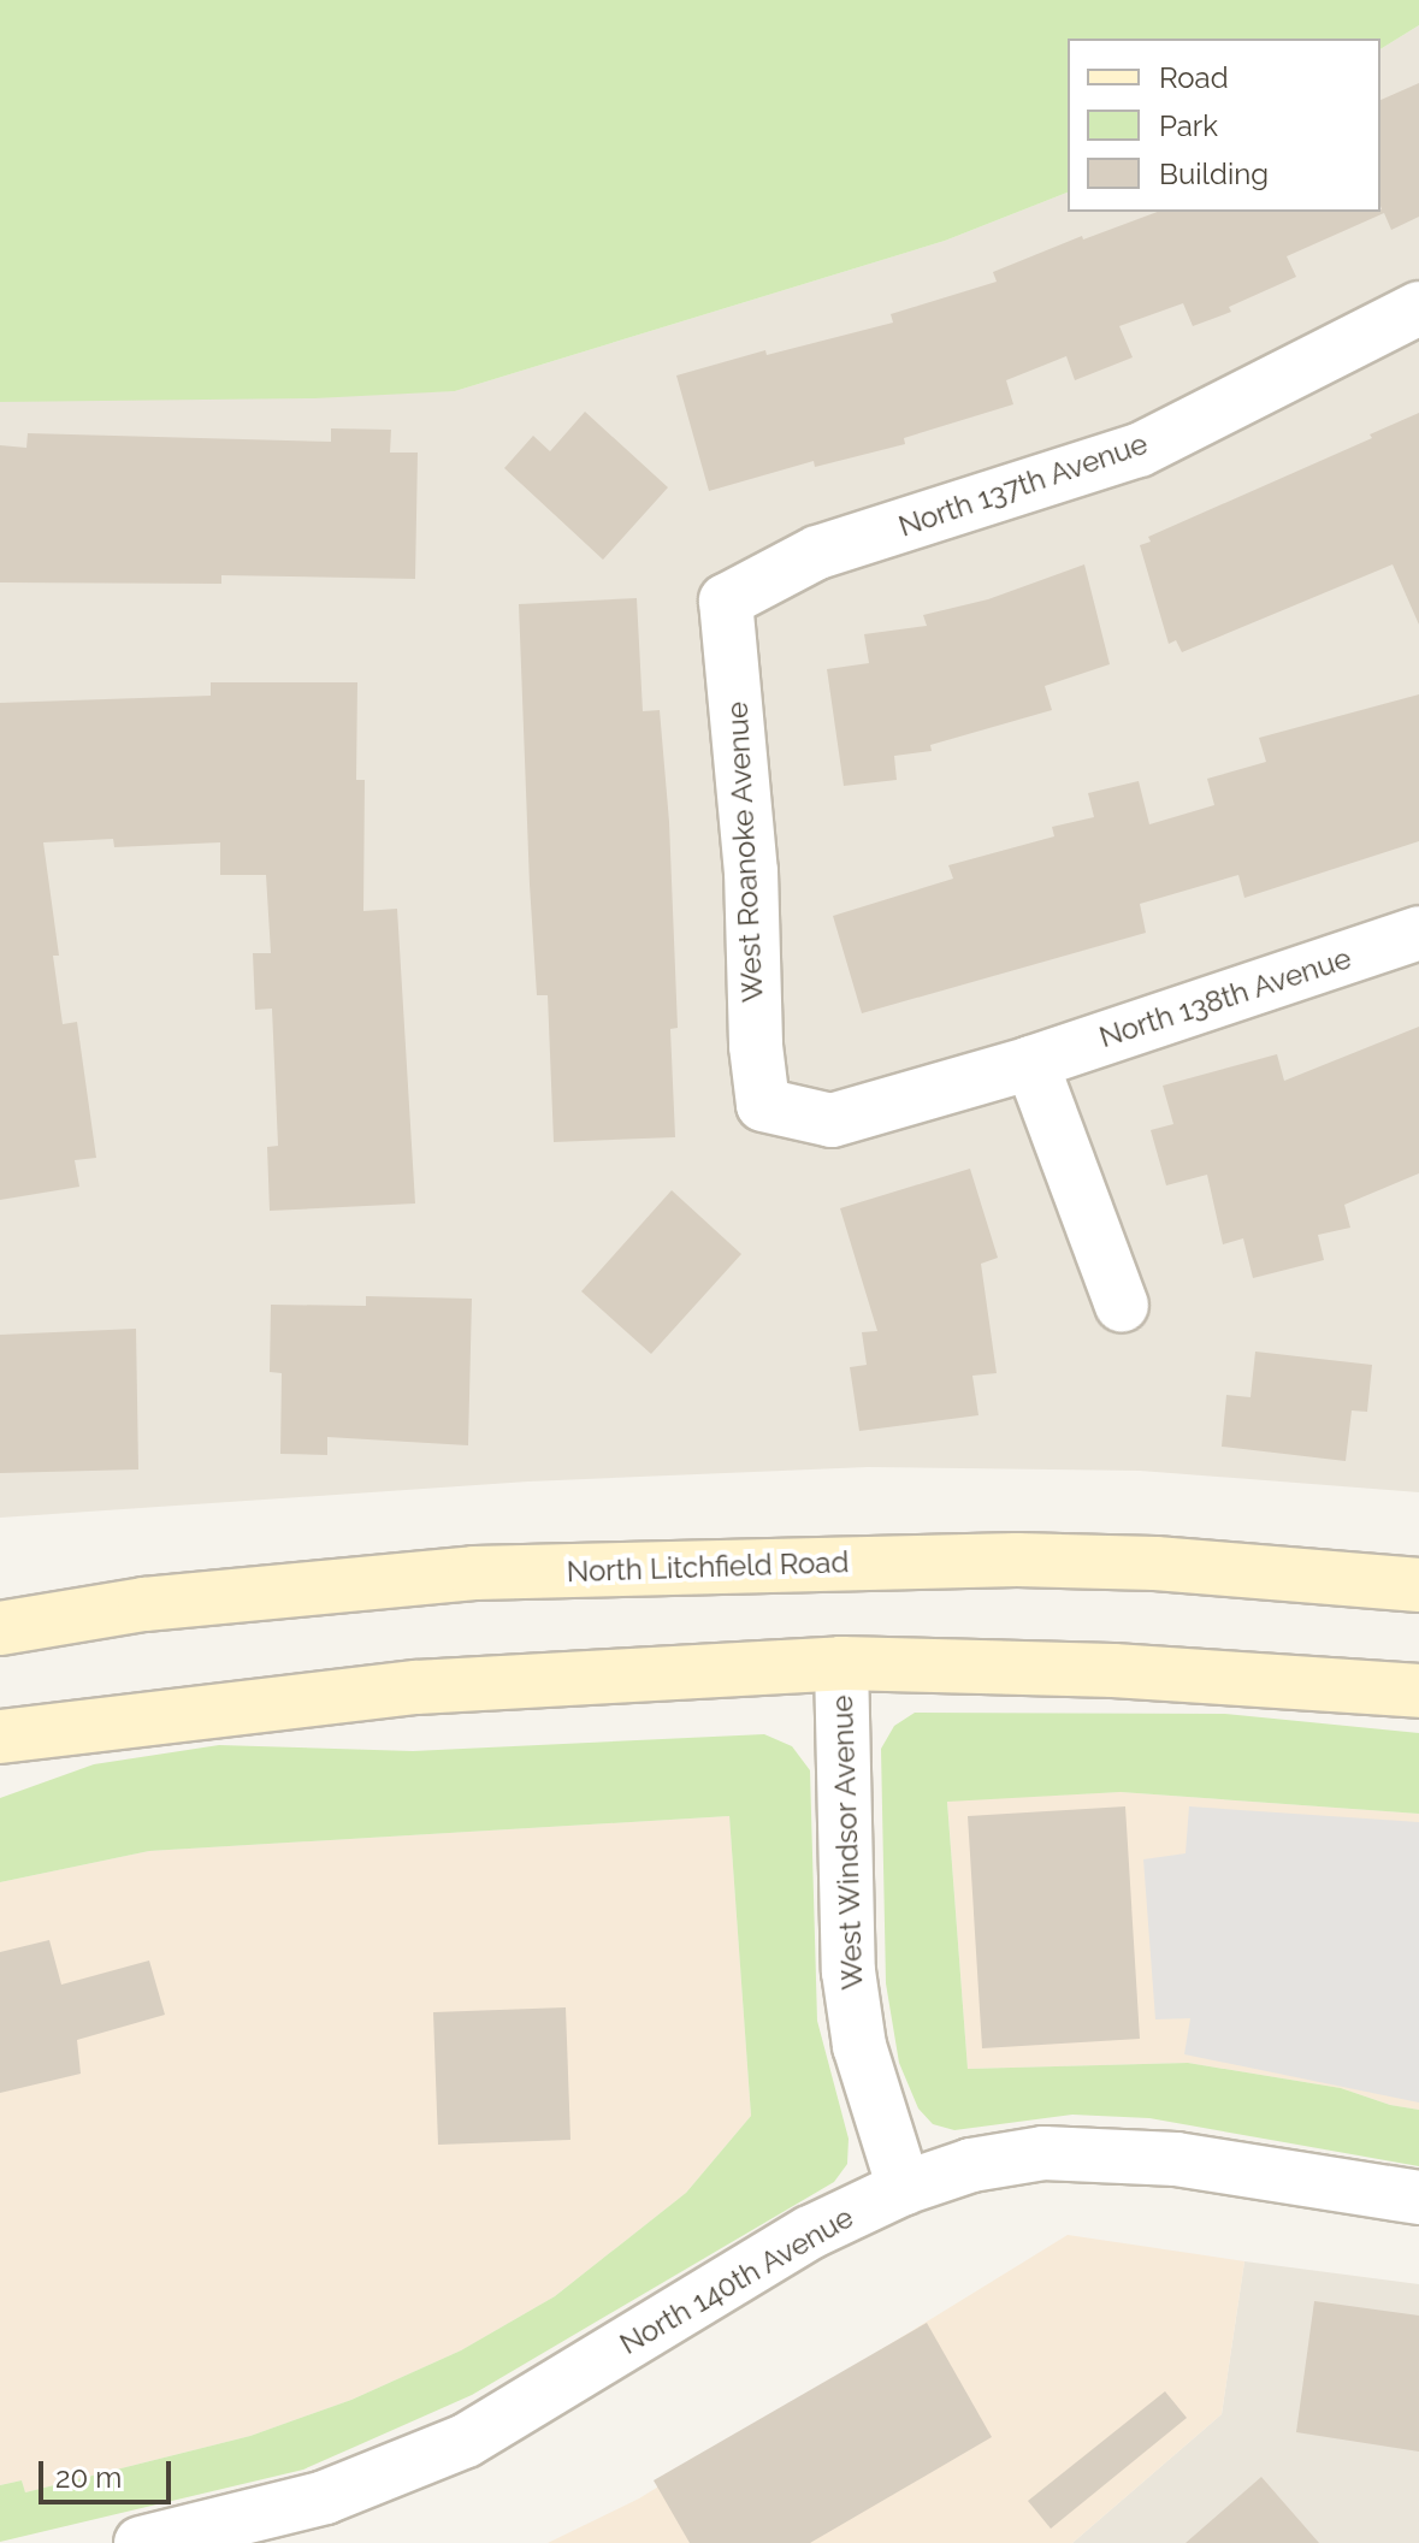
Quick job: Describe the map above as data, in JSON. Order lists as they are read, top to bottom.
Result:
{
  "streets": {
    "main road": ["North Litchfield Road"],
    "street": [
      "North 137th Avenue",
      "West Roanoke Avenue",
      "North 138th Avenue",
      "West Windsor Avenue",
      "North 140th Avenue"
    ]
  },
  "crossings": [
    ["North 137th Avenue", "West Roanoke Avenue"],
    ["West Roanoke Avenue", "North 138th Avenue"],
    ["West Windsor Avenue", "North 140th Avenue"]
  ],
  "legend": ["Road", "Park", "Building"],
  "scale_bar": "20 m"
}
